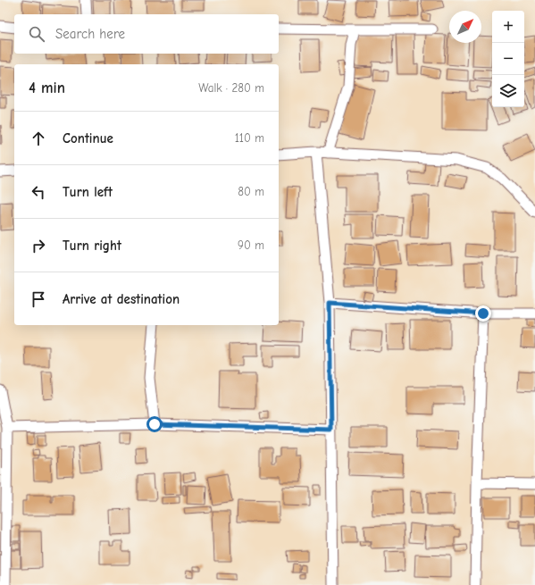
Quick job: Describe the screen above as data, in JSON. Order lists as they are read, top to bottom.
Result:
{
  "north": "top right",
  "page": {
    "map_buttons": ["+", "−"],
    "search": "Search here",
    "heading": ["4 min", "Walk · 280 m"],
    "list": [
      ["Continue", "110 m"],
      ["Turn left", "80 m"],
      ["Turn right", "90 m"],
      "Arrive at destination"
    ]
  }
}
